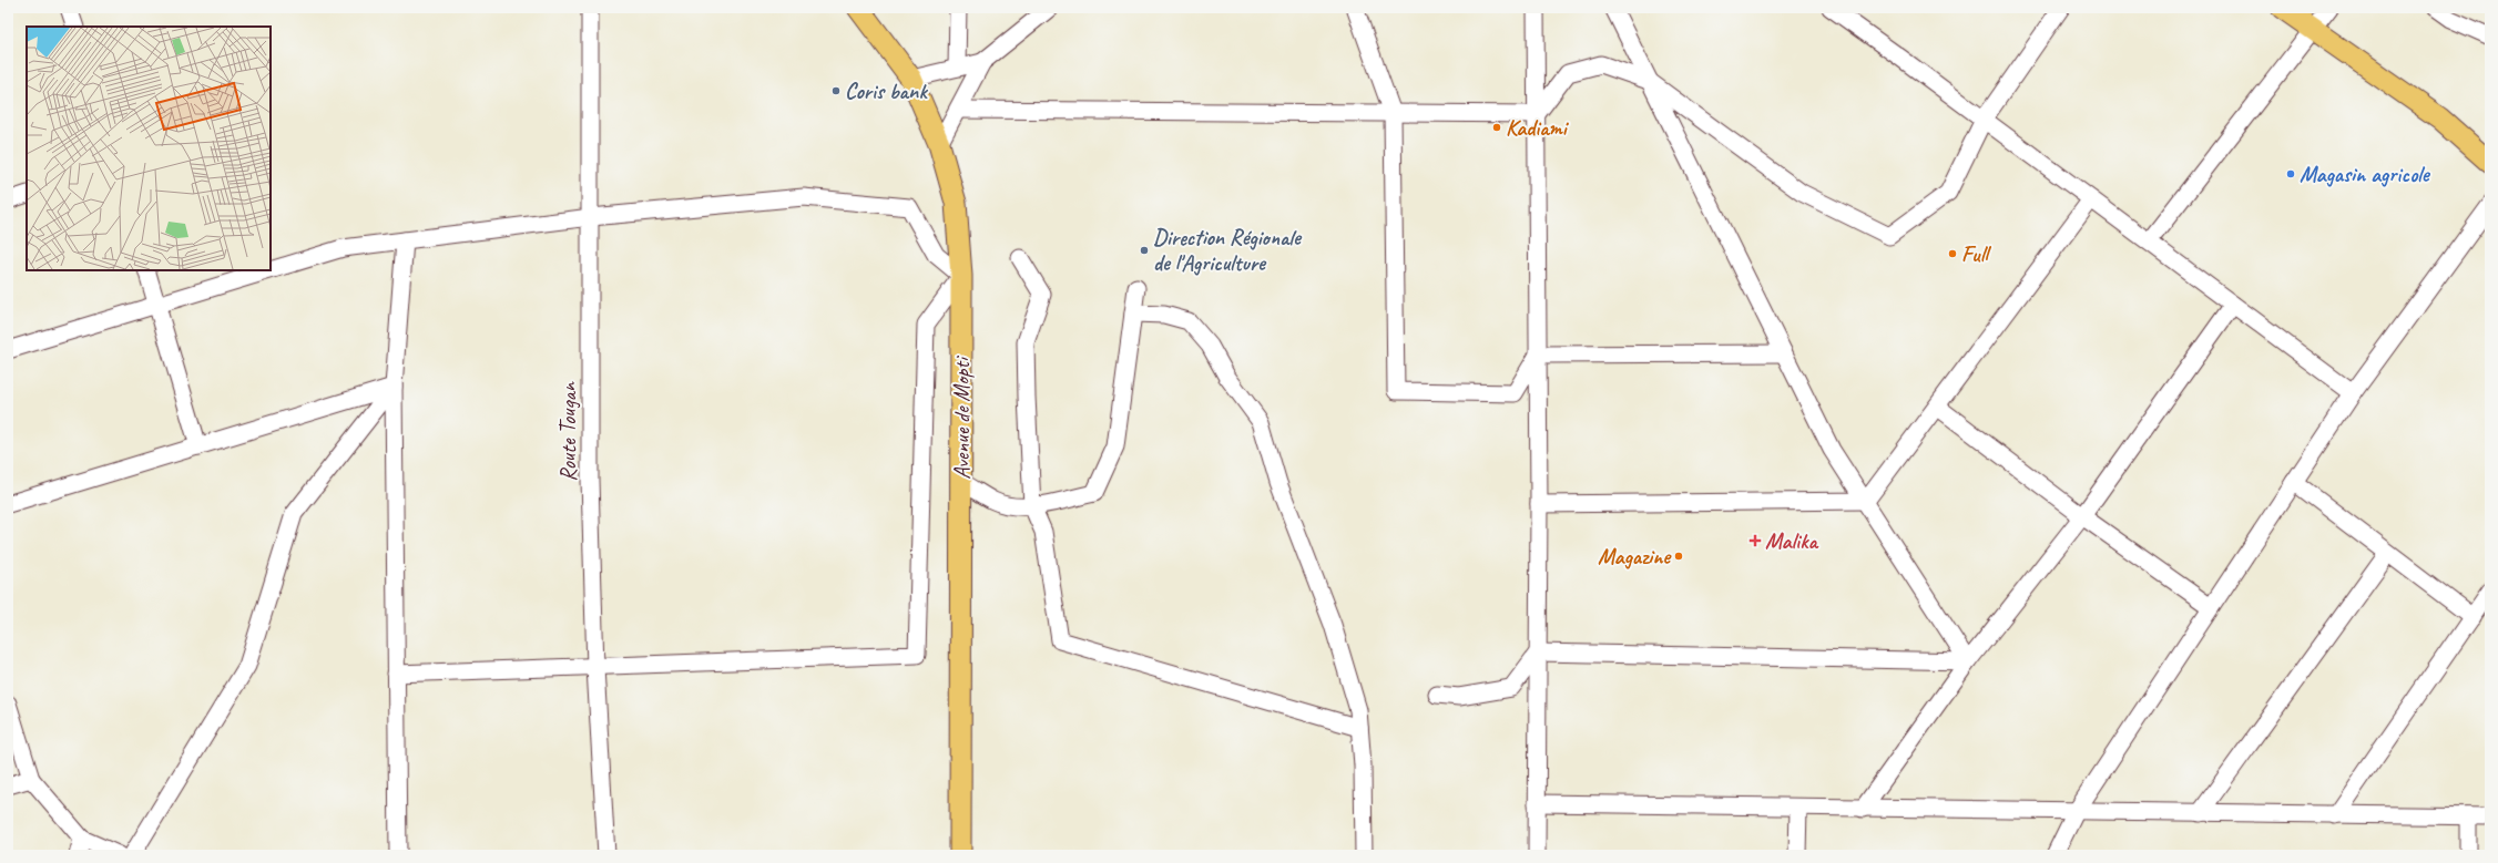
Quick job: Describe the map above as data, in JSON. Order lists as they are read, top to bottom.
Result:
{
  "streets": {
    "main road": ["Avenue de Mopti"],
    "street": ["Route Tougan"]
  },
  "places": {
    "other": [
      "Coris bank",
      "Kadiami",
      "Magasin agricole",
      "Direction Régionale de l'Agriculture",
      "Full",
      "Magazine"
    ],
    "health": ["Malika"]
  }
}
